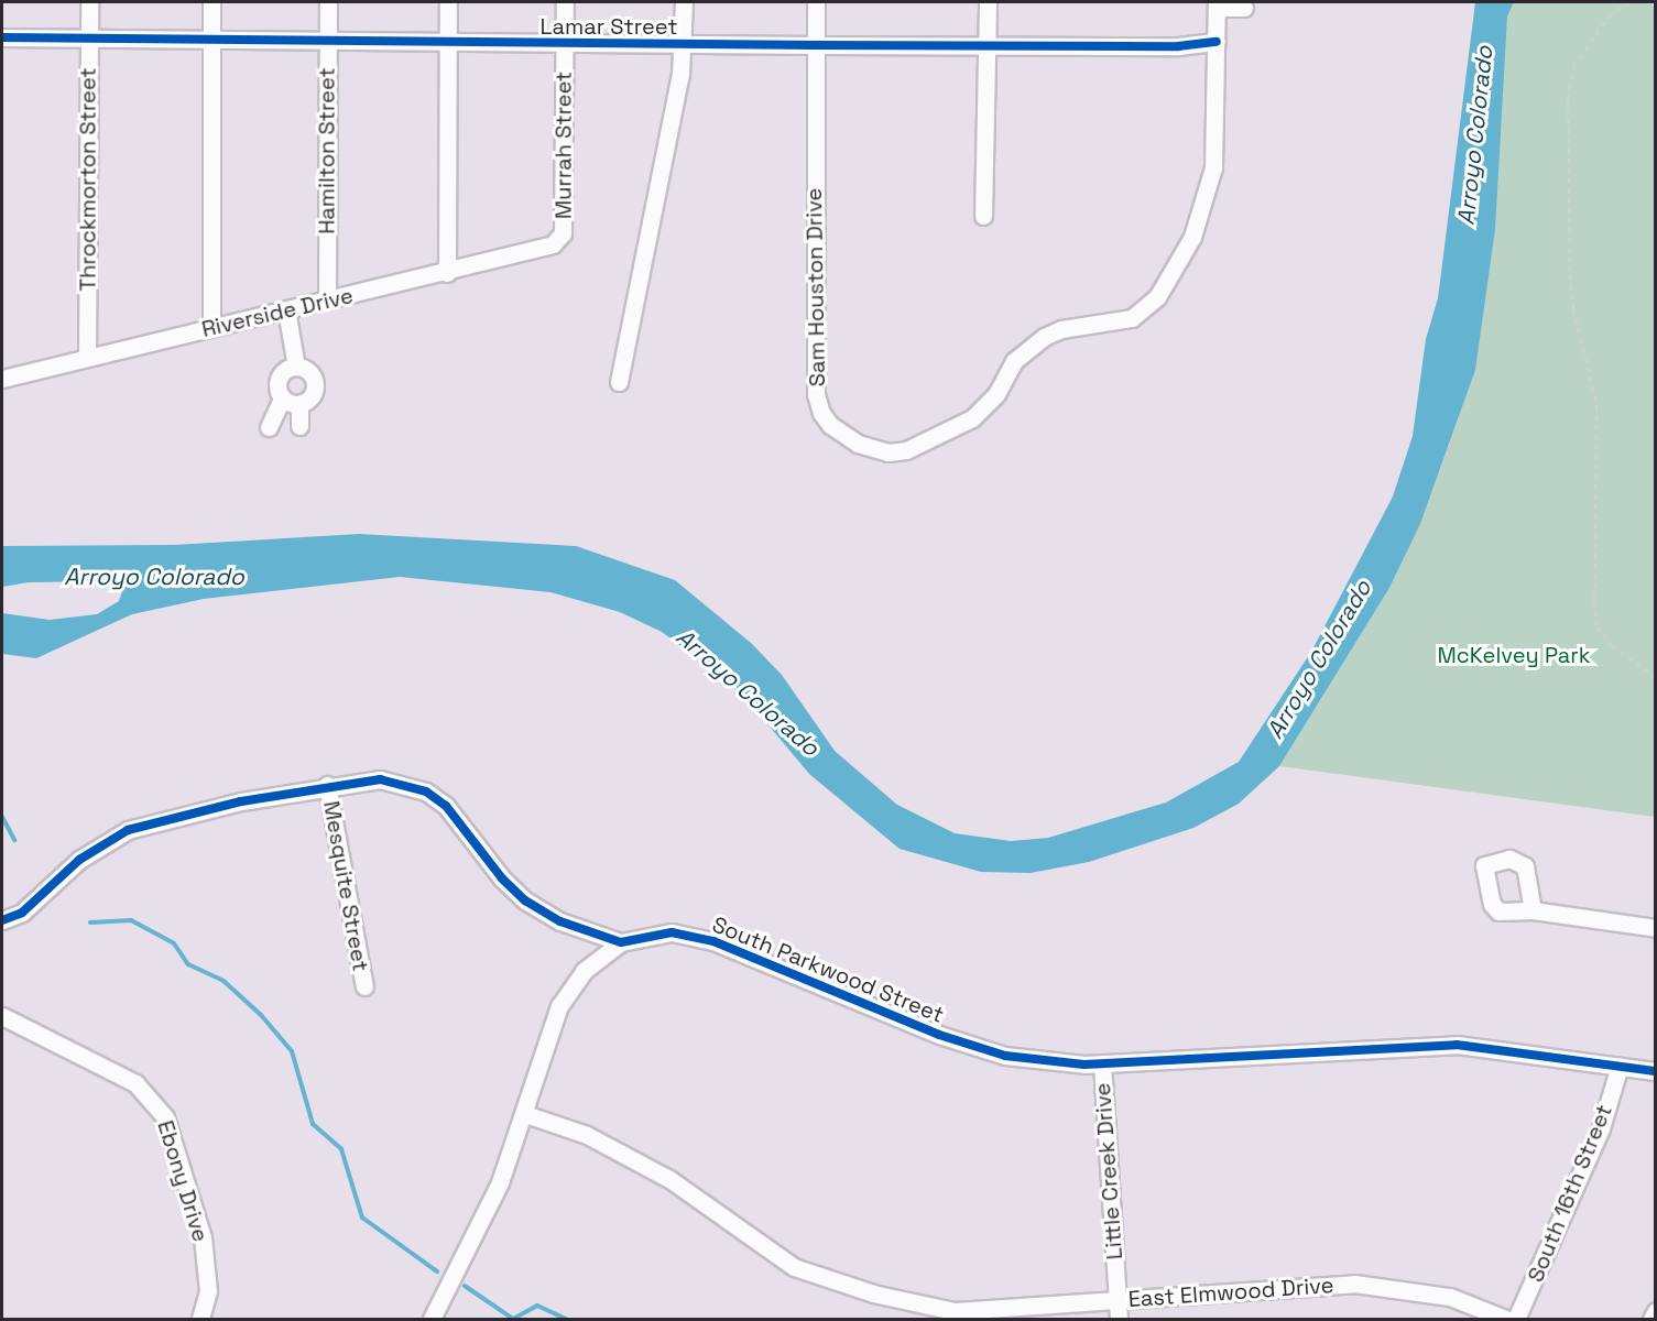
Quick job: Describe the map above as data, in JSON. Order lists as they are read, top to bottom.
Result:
{
  "streets": {
    "street": [
      "Lamar Street",
      "Murrah Street",
      "Hamilton Street",
      "Throckmorton Street",
      "Sam Houston Drive",
      "Riverside Drive",
      "Mesquite Street",
      "South Parkwood Street",
      "Little Creek Drive",
      "Ebony Drive",
      "South 16th Street",
      "East Elmwood Drive"
    ]
  },
  "crossings": [
    ["Lamar Street", "Murrah Street"],
    ["Lamar Street", "Hamilton Street"],
    ["Lamar Street", "Throckmorton Street"],
    ["Lamar Street", "Sam Houston Drive"],
    ["Murrah Street", "Riverside Drive"],
    ["Hamilton Street", "Riverside Drive"],
    ["Throckmorton Street", "Riverside Drive"],
    ["South Parkwood Street", "Little Creek Drive"],
    ["South Parkwood Street", "South 16th Street"],
    ["Little Creek Drive", "East Elmwood Drive"]
  ],
  "water": ["Arroyo Colorado"],
  "parks": ["McKelvey Park"]
}
